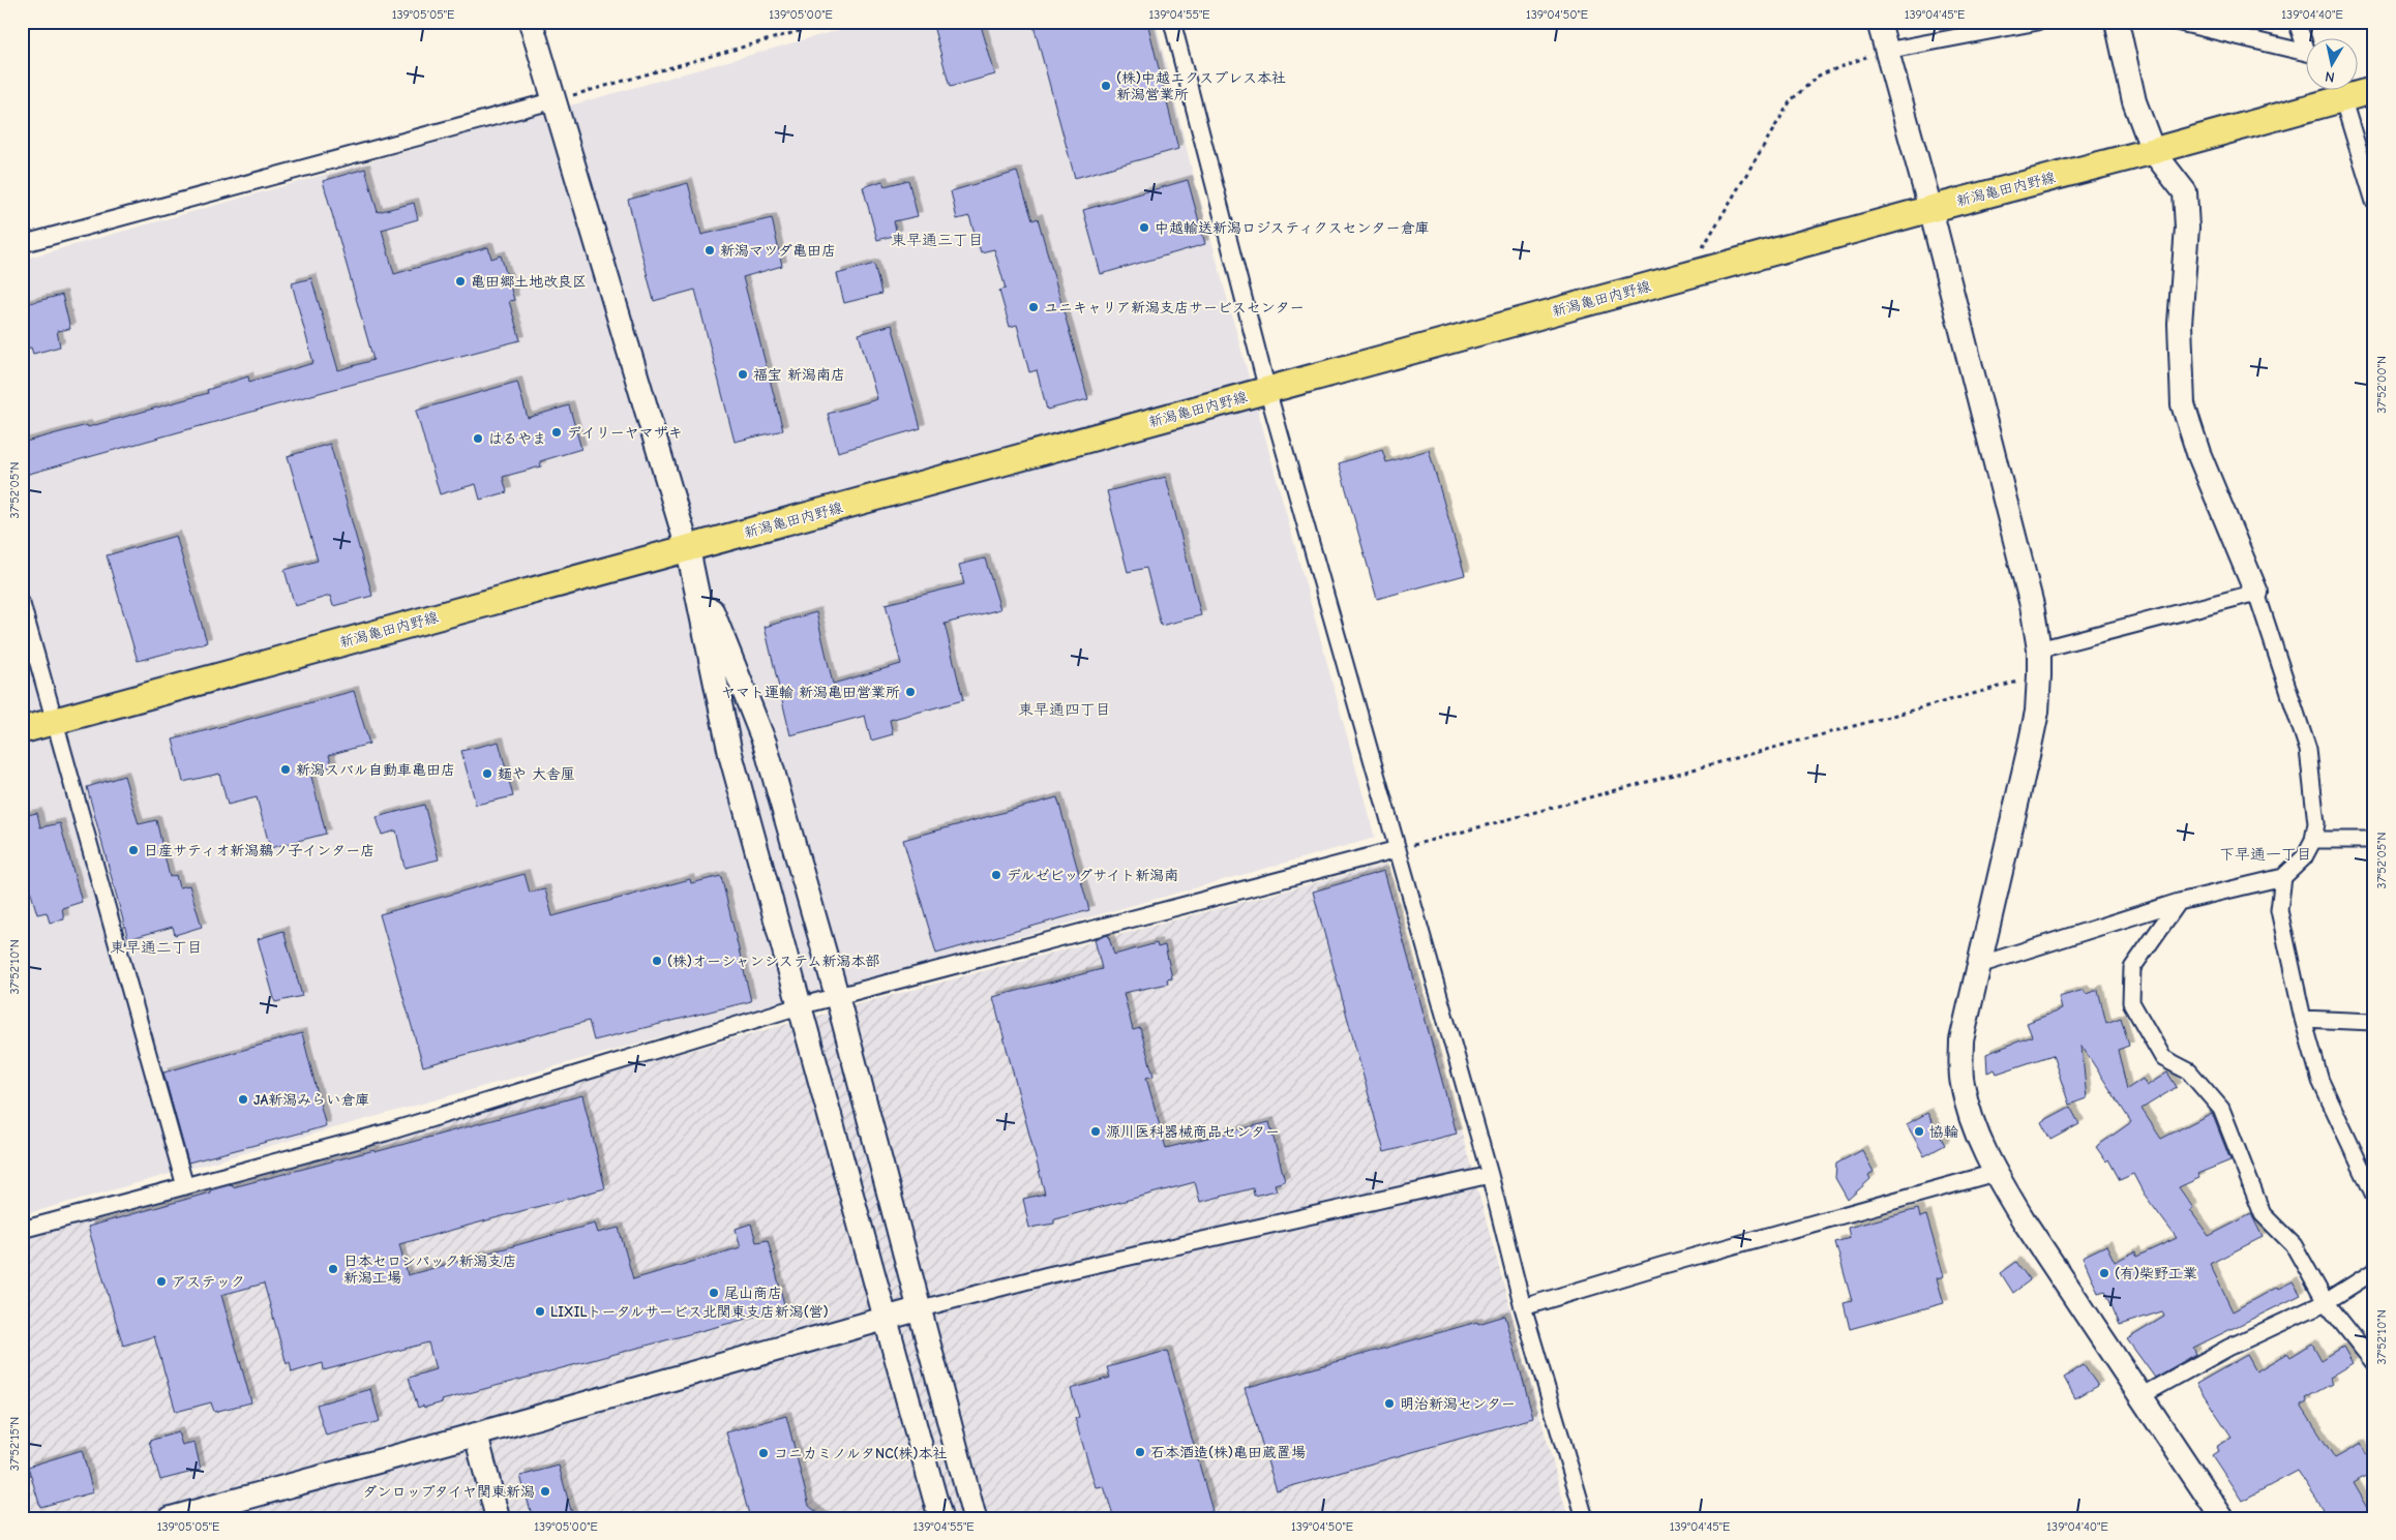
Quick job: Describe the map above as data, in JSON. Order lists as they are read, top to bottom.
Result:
{
  "streets": {
    "main road": ["新潟亀田内野線"]
  },
  "districts": [
    "東早通三丁目",
    "東早通四丁目",
    "下早通一丁目",
    "東早通二丁目"
  ],
  "places": [
    "(株)中越エクスプレス本社 新潟営業所",
    "中越輸送新潟ロジスティクスセンター倉庫",
    "新潟マツダ亀田店",
    "亀田郷土地改良区",
    "ユニキャリア新潟支店サービスセンター",
    "福宝 新潟南店",
    "デイリーヤマザキ",
    "はるやま",
    "ヤマト運輸 新潟亀田営業所",
    "新潟スバル自動車亀田店",
    "麺や 大舎厘",
    "日産サティオ新潟鵜ノ子インター店",
    "デルゼビッグサイト新潟南",
    "(株)オーシャンシステム新潟本部",
    "JA新潟みらい倉庫",
    "源川医科器械商品センター",
    "協輪",
    "日本セロンパック新潟支店 新潟工場",
    "(有)柴野工業",
    "アステック",
    "尾山商店",
    "LIXILトータルサービス北関東支店新潟(営)",
    "明治新潟センター",
    "石本酒造(株)亀田蔵置場",
    "コニカミノルタNC(株)本社",
    "ダンロップタイヤ関東新潟"
  ],
  "north": "bottom",
  "coordinates": [
    "139°05'05\"E",
    "139°05'00\"E",
    "139°04'55\"E",
    "139°04'50\"E",
    "139°04'45\"E",
    "139°04'40\"E",
    "37°52'00\"N",
    "37°52'05\"N",
    "37°52'10\"N",
    "37°52'15\"N"
  ]
}
